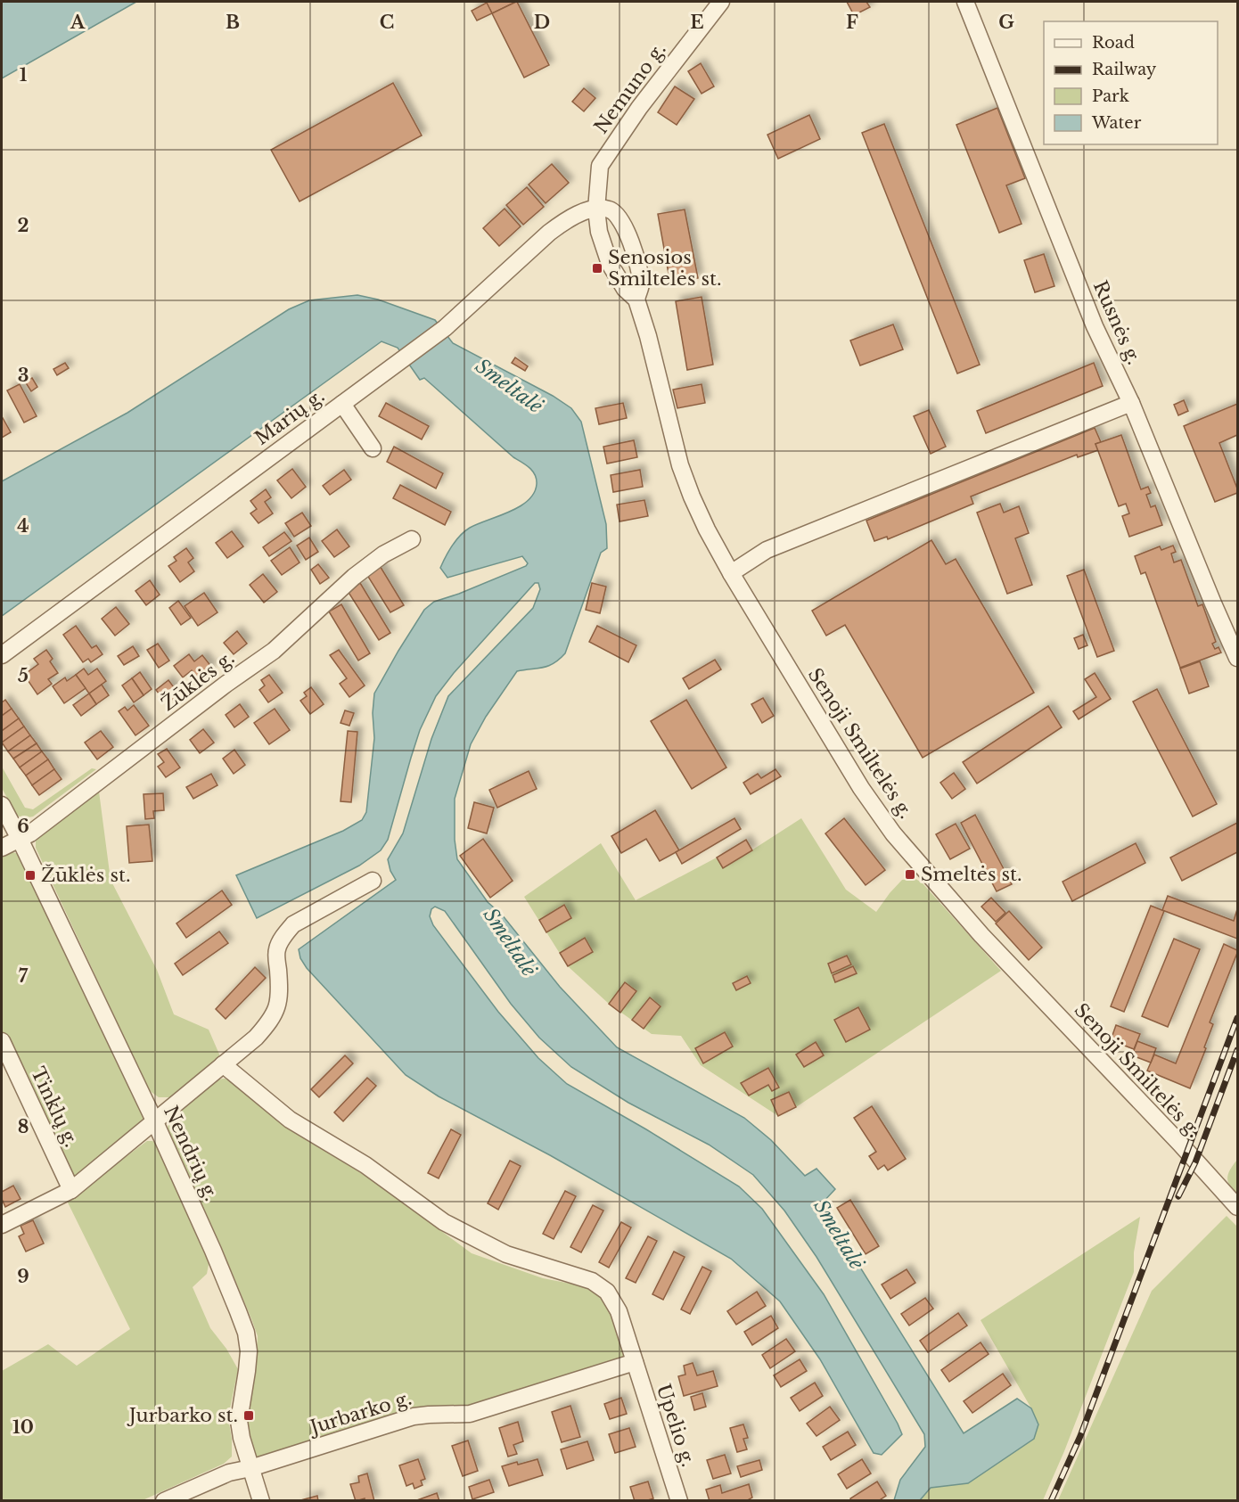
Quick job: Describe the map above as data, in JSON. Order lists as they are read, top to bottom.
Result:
{
  "streets": {
    "street": [
      "Nemuno g.",
      "Rusnės g.",
      "Marių g.",
      "Žūklės g.",
      "Senoji Smiltelės g.",
      "Tinklų g.",
      "Nendrių g.",
      "Jurbarko g.",
      "Upelio g."
    ]
  },
  "crossings": [
    ["Nemuno g.", "Marių g."],
    ["Nemuno g.", "Senoji Smiltelės g."],
    ["Marių g.", "Senoji Smiltelės g."],
    ["Žūklės g.", "Nendrių g."],
    ["Nendrių g.", "Jurbarko g."],
    ["Jurbarko g.", "Upelio g."]
  ],
  "water": ["Smeltalė"],
  "places": {
    "transit": [
      "Senosios Smiltelės st.",
      "Smeltės st.",
      "Žūklės st.",
      "Jurbarko st."
    ]
  },
  "legend": [
    "Road",
    "Railway",
    "Park",
    "Water"
  ],
  "grid": {
    "columns": [
      "A",
      "B",
      "C",
      "D",
      "E",
      "F",
      "G"
    ],
    "rows": [
      "1",
      "2",
      "3",
      "4",
      "5",
      "6",
      "7",
      "8",
      "9",
      "10"
    ]
  }
}
